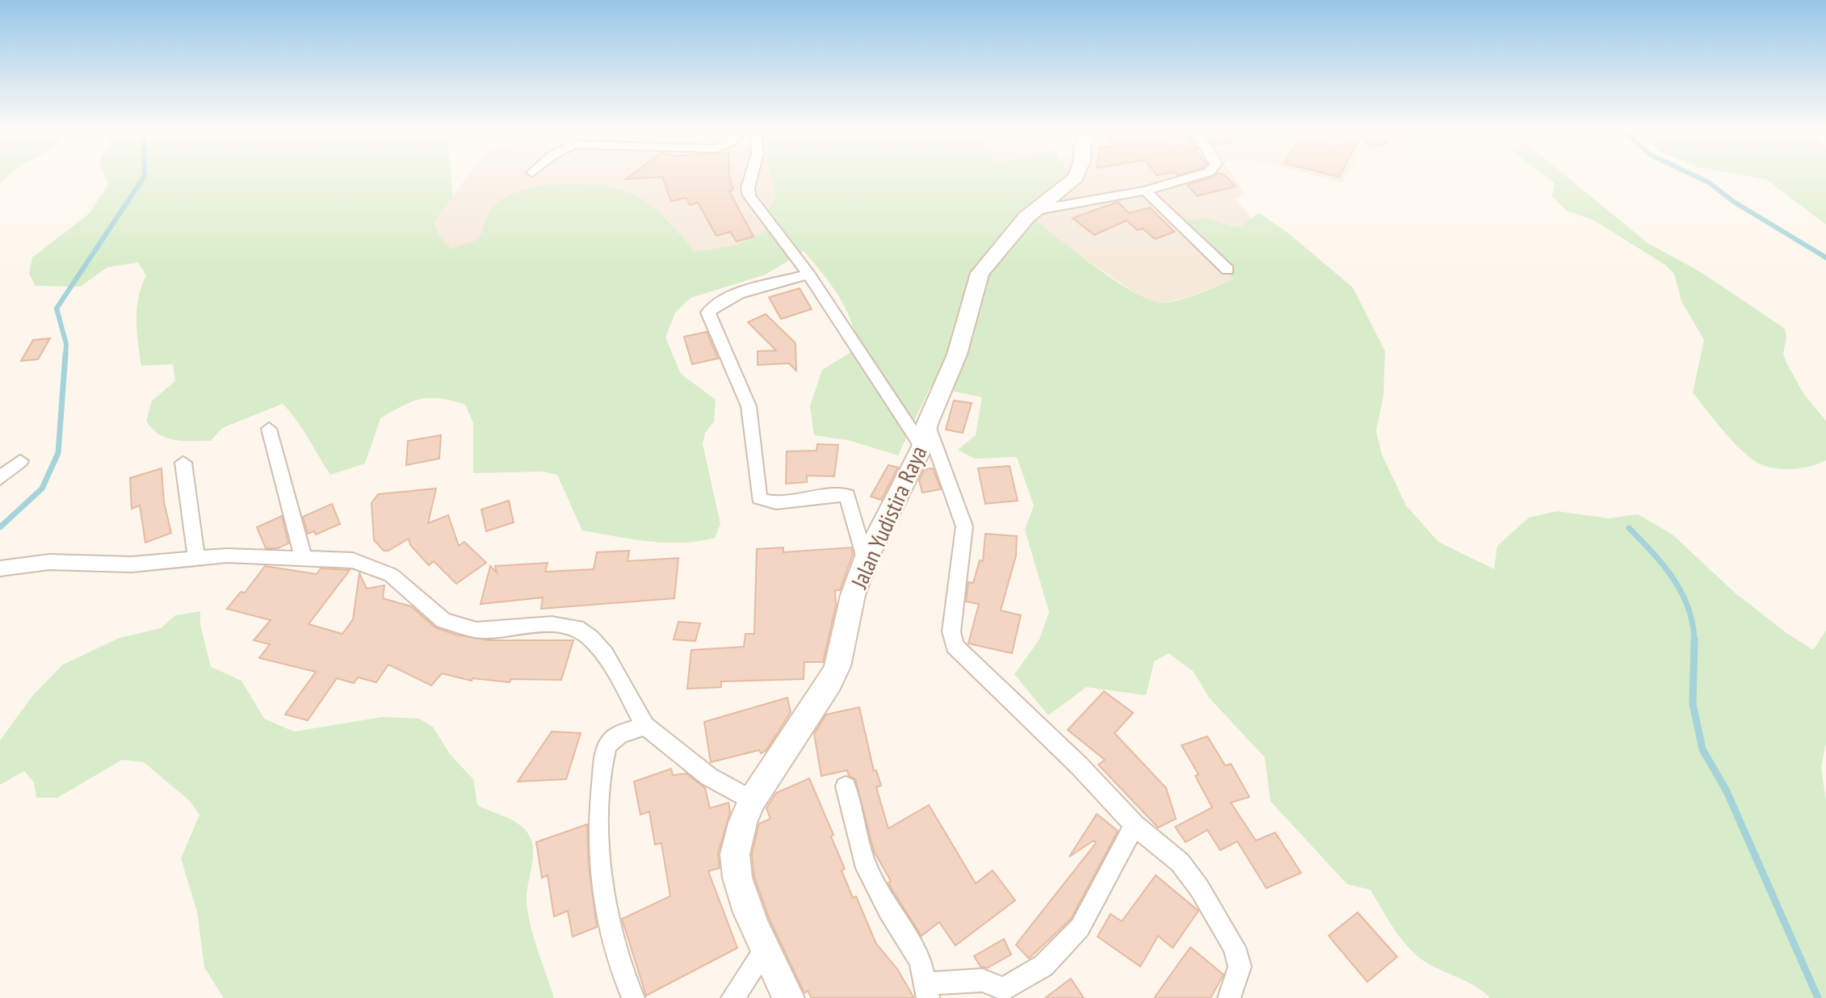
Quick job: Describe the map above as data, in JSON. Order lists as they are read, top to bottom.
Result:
{
  "streets": {
    "street": ["Jalan Yudistira Raya"]
  }
}
